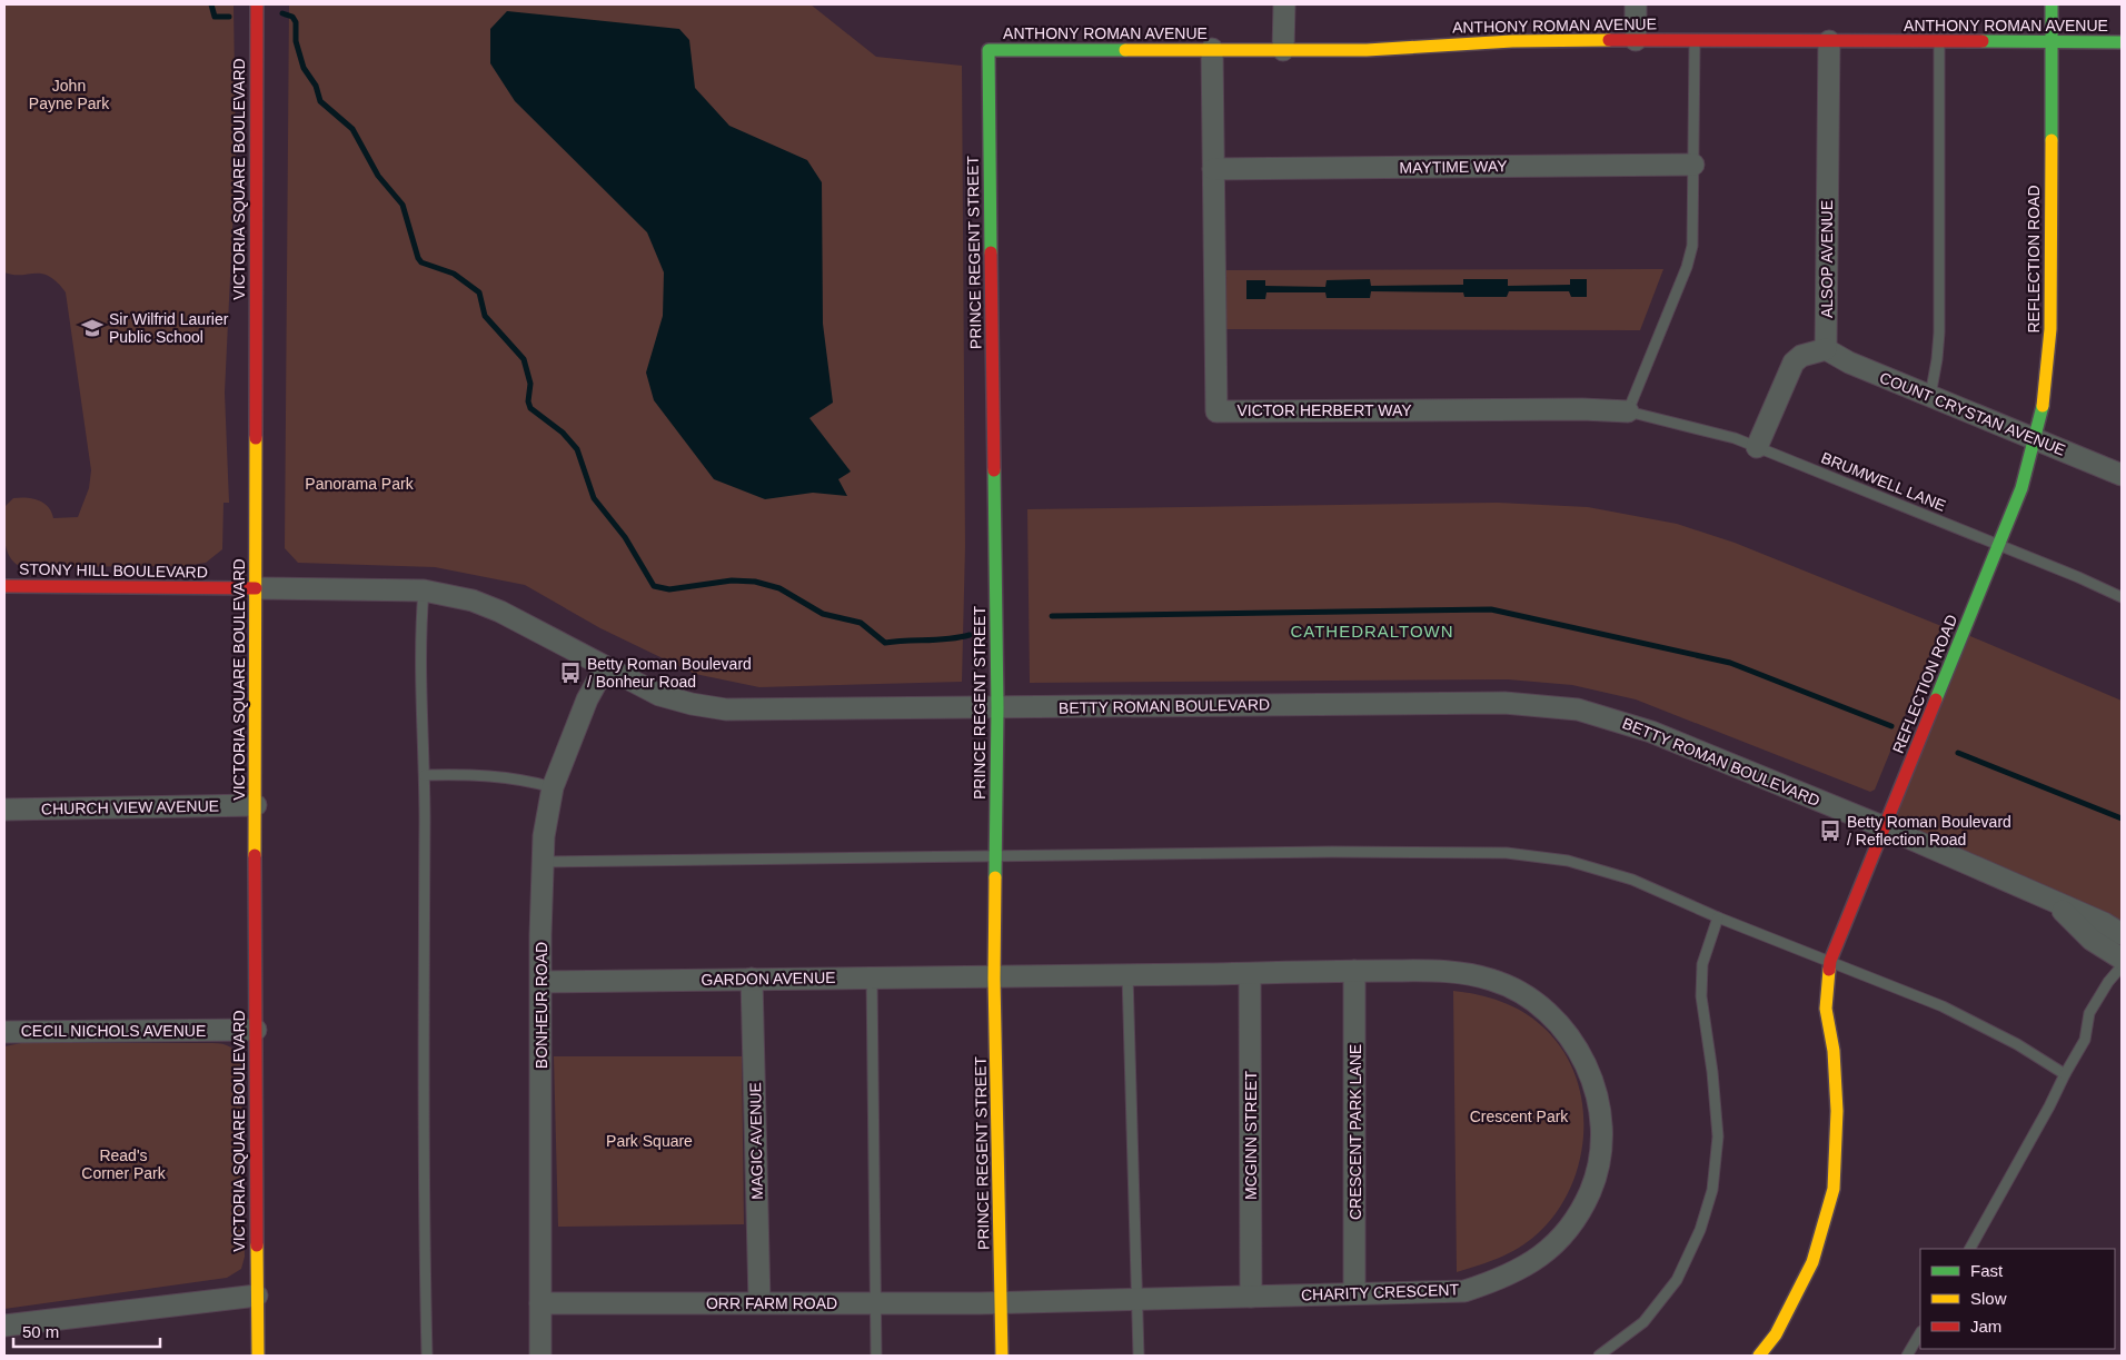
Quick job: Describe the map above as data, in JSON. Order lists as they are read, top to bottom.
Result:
{
  "streets": {
    "street": [
      "ANTHONY ROMAN AVENUE",
      "MAYTIME WAY",
      "VICTORIA SQUARE BOULEVARD",
      "PRINCE REGENT STREET",
      "ALSOP AVENUE",
      "REFLECTION ROAD",
      "VICTOR HERBERT WAY",
      "COUNT CRYSTAN AVENUE",
      "STONY HILL BOULEVARD",
      "BETTY ROMAN BOULEVARD",
      "CHURCH VIEW AVENUE",
      "GARDON AVENUE",
      "BONHEUR ROAD",
      "CECIL NICHOLS AVENUE",
      "CRESCENT PARK LANE",
      "MCGINN STREET",
      "MAGIC AVENUE",
      "CHARITY CRESCENT",
      "ORR FARM ROAD"
    ],
    "lane": ["BRUMWELL LANE"]
  },
  "crossings": [
    ["ANTHONY ROMAN AVENUE", "PRINCE REGENT STREET"],
    ["ANTHONY ROMAN AVENUE", "ALSOP AVENUE"],
    ["ANTHONY ROMAN AVENUE", "REFLECTION ROAD"],
    ["ANTHONY ROMAN AVENUE", "VICTOR HERBERT WAY"],
    ["MAYTIME WAY", "VICTOR HERBERT WAY"],
    ["VICTORIA SQUARE BOULEVARD", "STONY HILL BOULEVARD"],
    ["VICTORIA SQUARE BOULEVARD", "BETTY ROMAN BOULEVARD"],
    ["VICTORIA SQUARE BOULEVARD", "CHURCH VIEW AVENUE"],
    ["VICTORIA SQUARE BOULEVARD", "CECIL NICHOLS AVENUE"],
    ["PRINCE REGENT STREET", "BETTY ROMAN BOULEVARD"],
    ["PRINCE REGENT STREET", "GARDON AVENUE"],
    ["PRINCE REGENT STREET", "CHARITY CRESCENT"],
    ["PRINCE REGENT STREET", "ORR FARM ROAD"],
    ["ALSOP AVENUE", "COUNT CRYSTAN AVENUE"],
    ["REFLECTION ROAD", "COUNT CRYSTAN AVENUE"],
    ["REFLECTION ROAD", "BRUMWELL LANE"],
    ["REFLECTION ROAD", "BETTY ROMAN BOULEVARD"],
    ["VICTOR HERBERT WAY", "BRUMWELL LANE"],
    ["STONY HILL BOULEVARD", "BETTY ROMAN BOULEVARD"],
    ["BETTY ROMAN BOULEVARD", "BONHEUR ROAD"],
    ["GARDON AVENUE", "BONHEUR ROAD"],
    ["GARDON AVENUE", "MAGIC AVENUE"],
    ["GARDON AVENUE", "CHARITY CRESCENT"],
    ["BONHEUR ROAD", "ORR FARM ROAD"],
    ["CRESCENT PARK LANE", "CHARITY CRESCENT"],
    ["MCGINN STREET", "CHARITY CRESCENT"],
    ["MAGIC AVENUE", "ORR FARM ROAD"],
    ["CHARITY CRESCENT", "ORR FARM ROAD"]
  ],
  "districts": ["CATHEDRALTOWN"],
  "parks": [
    "John Payne Park",
    "Panorama Park",
    "Crescent Park",
    "Park Square",
    "Read's Corner Park"
  ],
  "places": {
    "school or university": ["Sir Wilfrid Laurier Public School"],
    "bus stop": ["Betty Roman Boulevard / Bonheur Road", "Betty Roman Boulevard / Reflection Road"]
  },
  "legend": ["Fast", "Slow", "Jam"],
  "scale_bar": "50 m"
}
